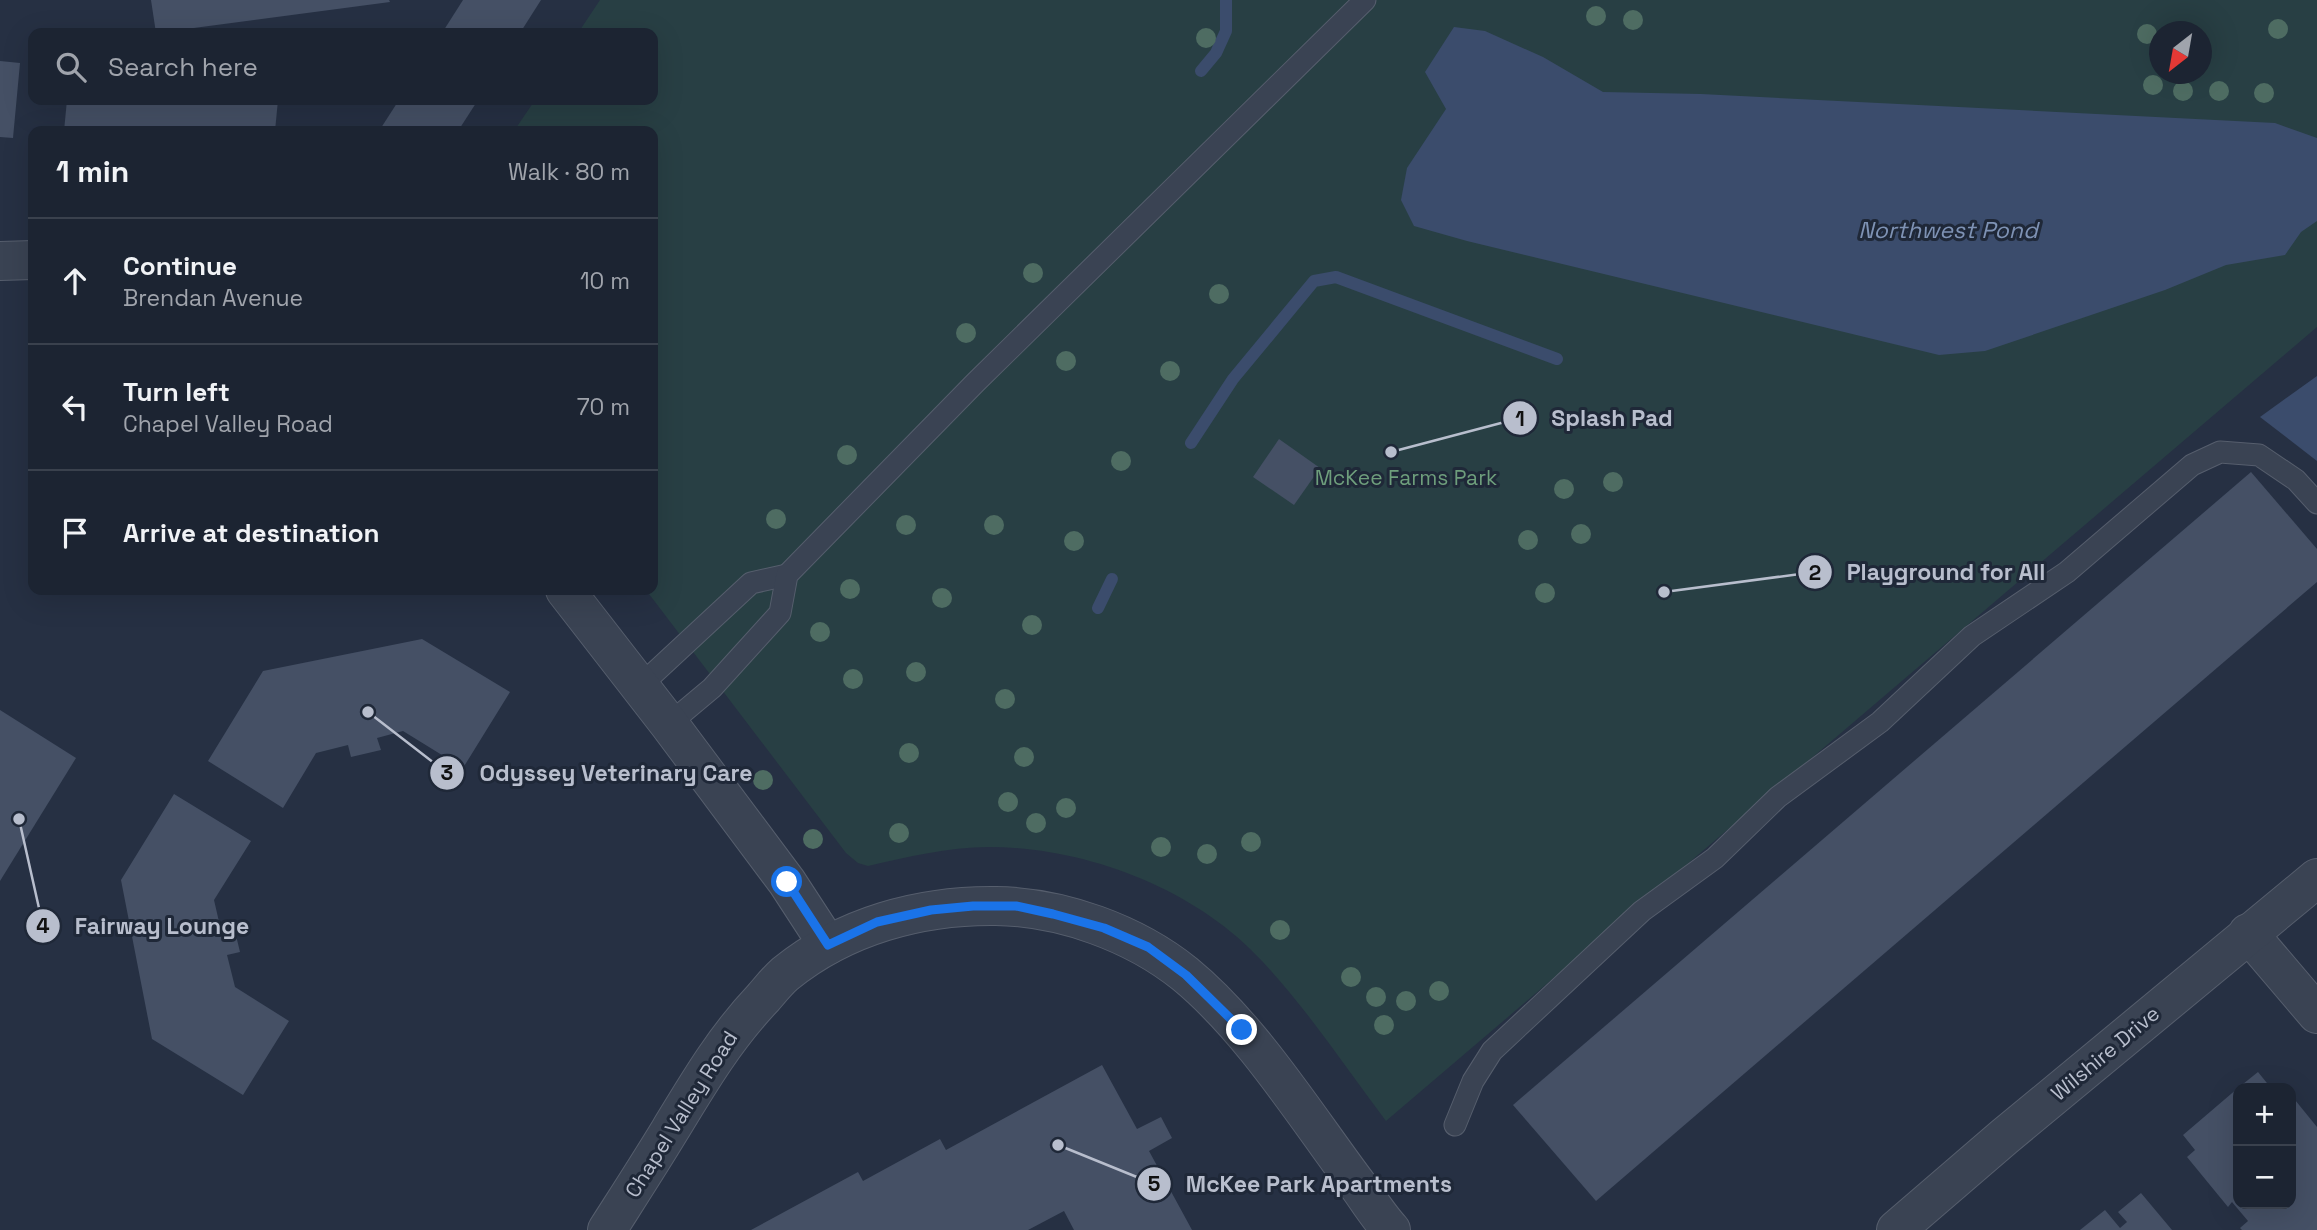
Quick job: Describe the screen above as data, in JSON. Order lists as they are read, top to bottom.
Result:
{
  "streets": {
    "street": ["Wilshire Drive", "Chapel Valley Road"]
  },
  "water": ["Northwest Pond"],
  "parks": ["McKee Farms Park"],
  "places": [
    "Splash Pad",
    "Playground for All",
    "Odyssey Veterinary Care",
    "Fairway Lounge",
    "McKee Park Apartments"
  ],
  "north": "bottom left",
  "page": {
    "search": "Search here",
    "heading": ["1 min", "Walk · 80 m"],
    "list": [
      ["Continue", "Brendan Avenue", "10 m"],
      ["Turn left", "Chapel Valley Road", "70 m"],
      "Arrive at destination"
    ],
    "map_buttons": ["+", "−"]
  }
}
